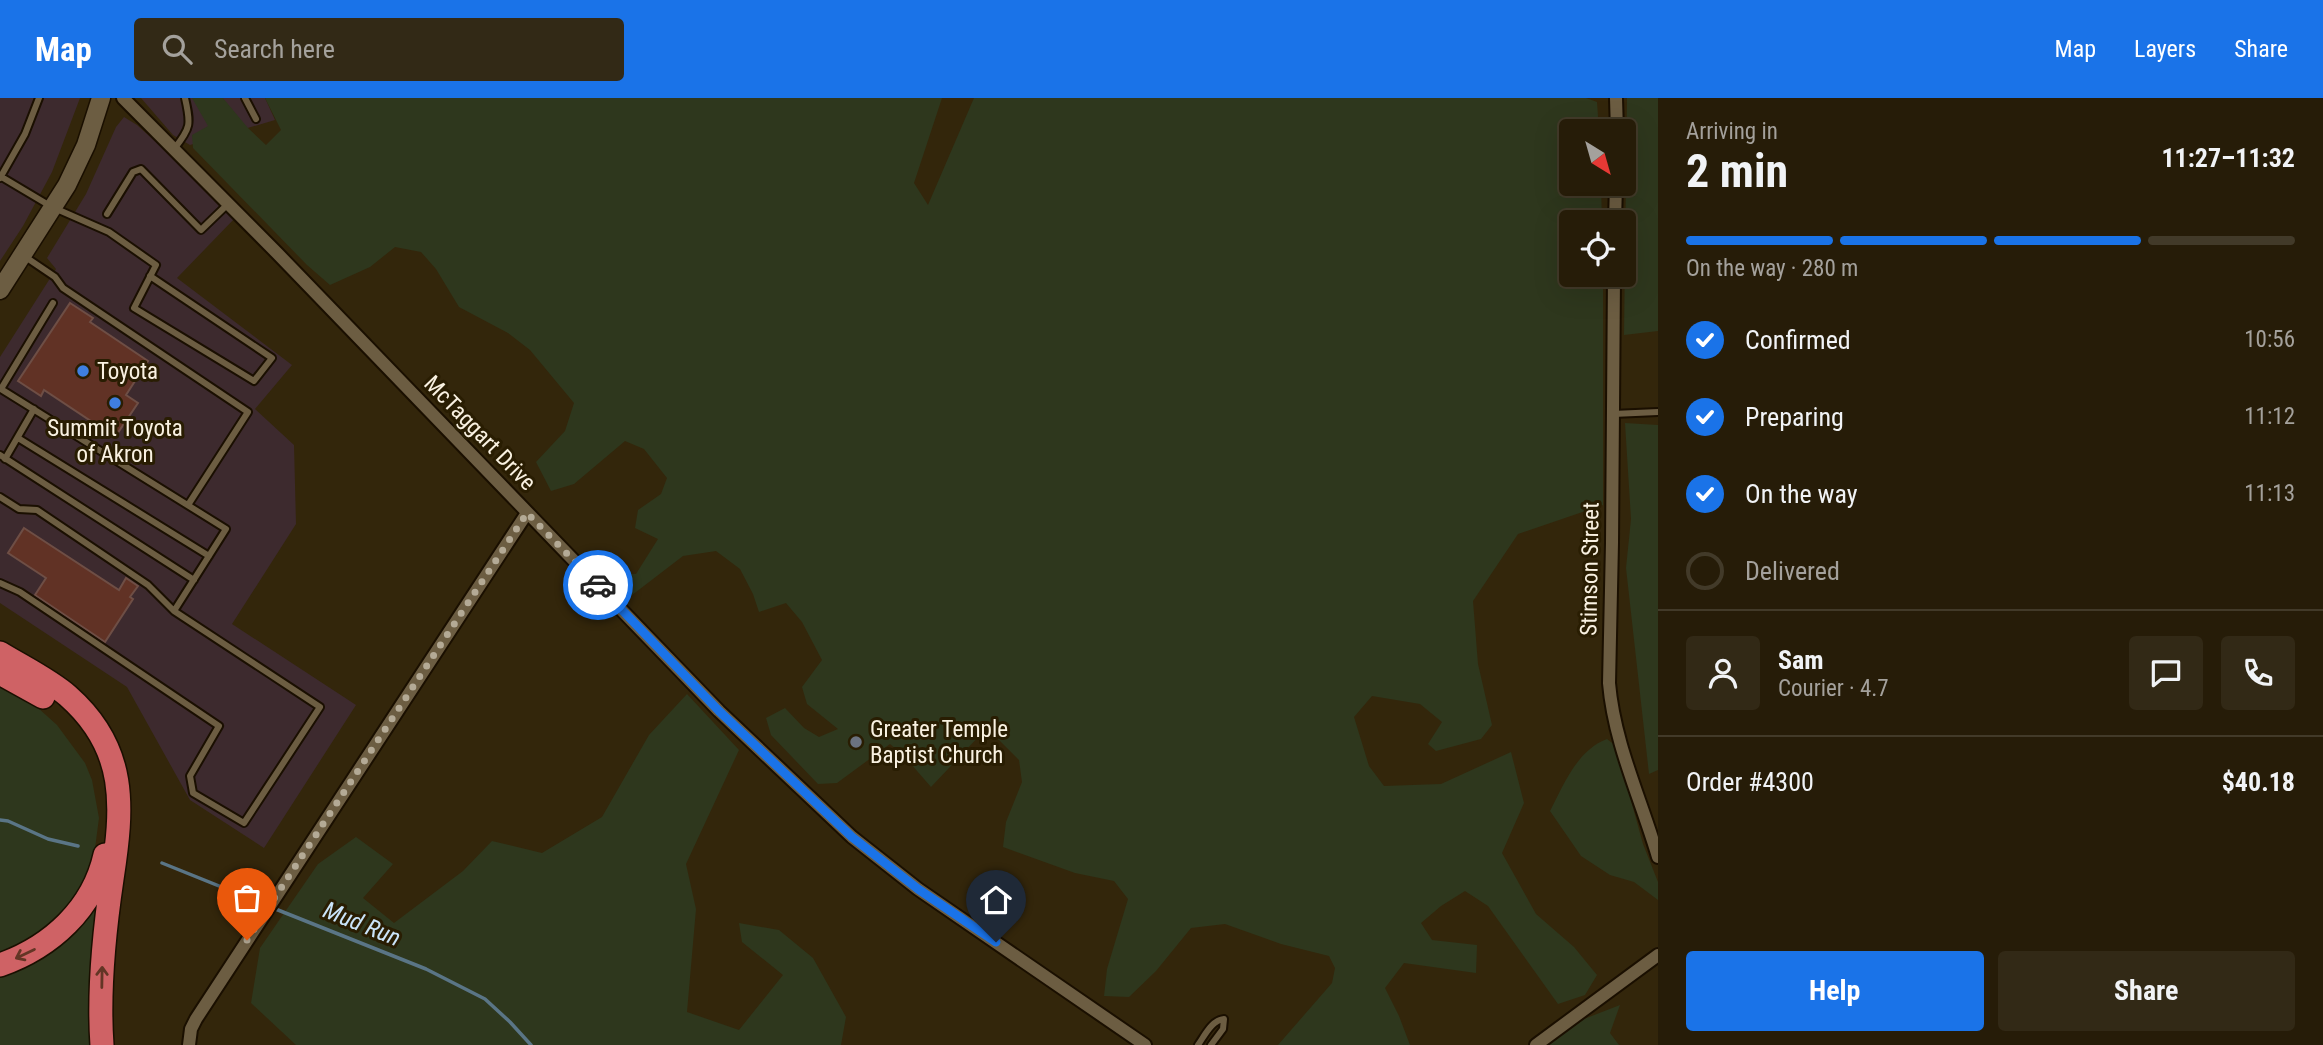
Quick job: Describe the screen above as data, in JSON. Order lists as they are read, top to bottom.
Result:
{
  "streets": {
    "street": ["McTaggart Drive", "Stimson Street"]
  },
  "water": ["Mud Run"],
  "places": ["Toyota", "Summit Toyota of Akron", "Greater Temple Baptist Church"],
  "north": "bottom right",
  "page": {
    "header": "Map",
    "search": "Search here",
    "nav": ["Map", "Layers", "Share"],
    "heading": ["2 min", "Arriving in", "11:27–11:32"],
    "panel": [
      "Sam",
      "Courier · 4.7",
      "Order #4300",
      "$40.18"
    ],
    "bar": "On the way · 280 m",
    "list": [
      ["Confirmed", "10:56"],
      ["Preparing", "11:12"],
      ["On the way", "11:13"],
      "Delivered"
    ],
    "buttons": ["Help", "Share"]
  }
}
